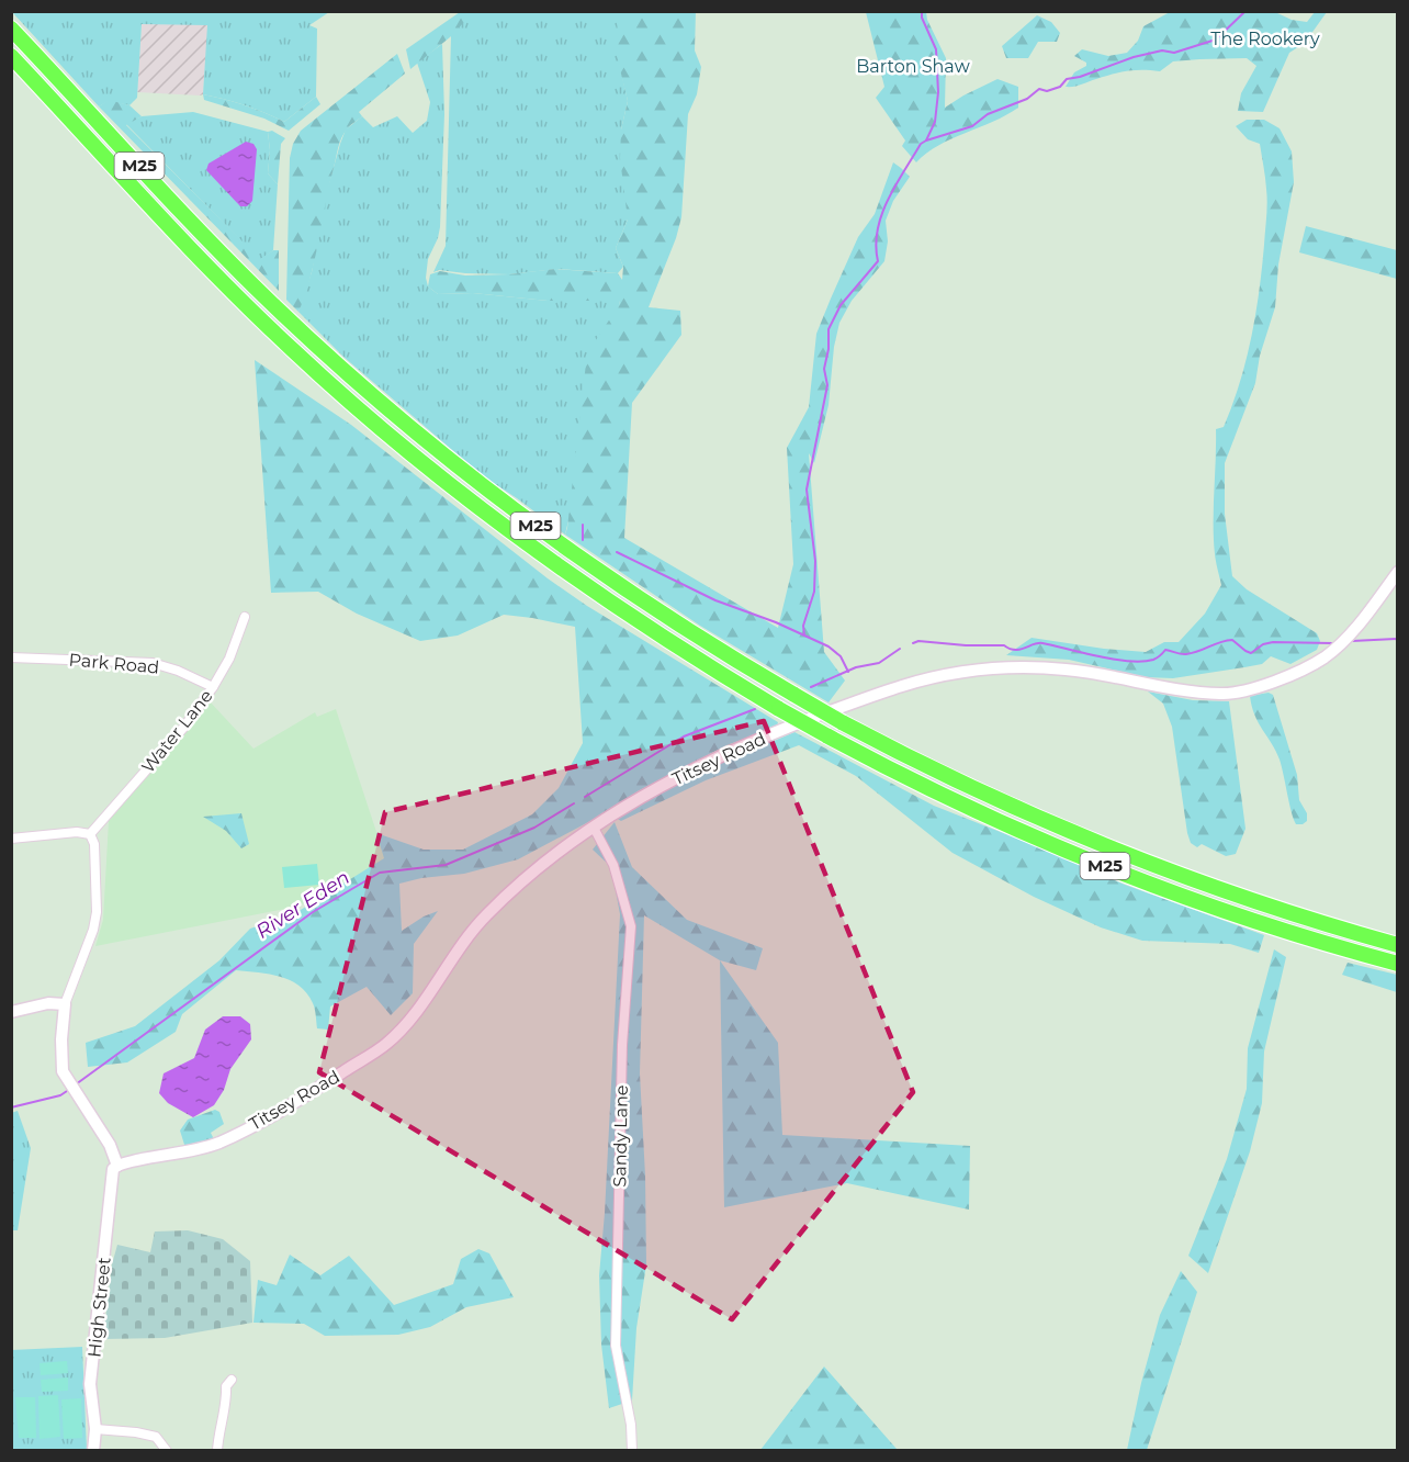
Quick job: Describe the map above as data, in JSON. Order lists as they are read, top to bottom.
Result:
{
  "streets": {
    "highway": ["M25"],
    "main road": ["Titsey Road", "High Street"],
    "street": ["Park Road", "Water Lane", "Sandy Lane"]
  },
  "crossings": [
    ["Park Road", "Water Lane"],
    ["Titsey Road", "Sandy Lane"],
    ["Titsey Road", "High Street"]
  ],
  "water": ["River Eden"],
  "parks": ["The Rookery", "Barton Shaw"]
}
